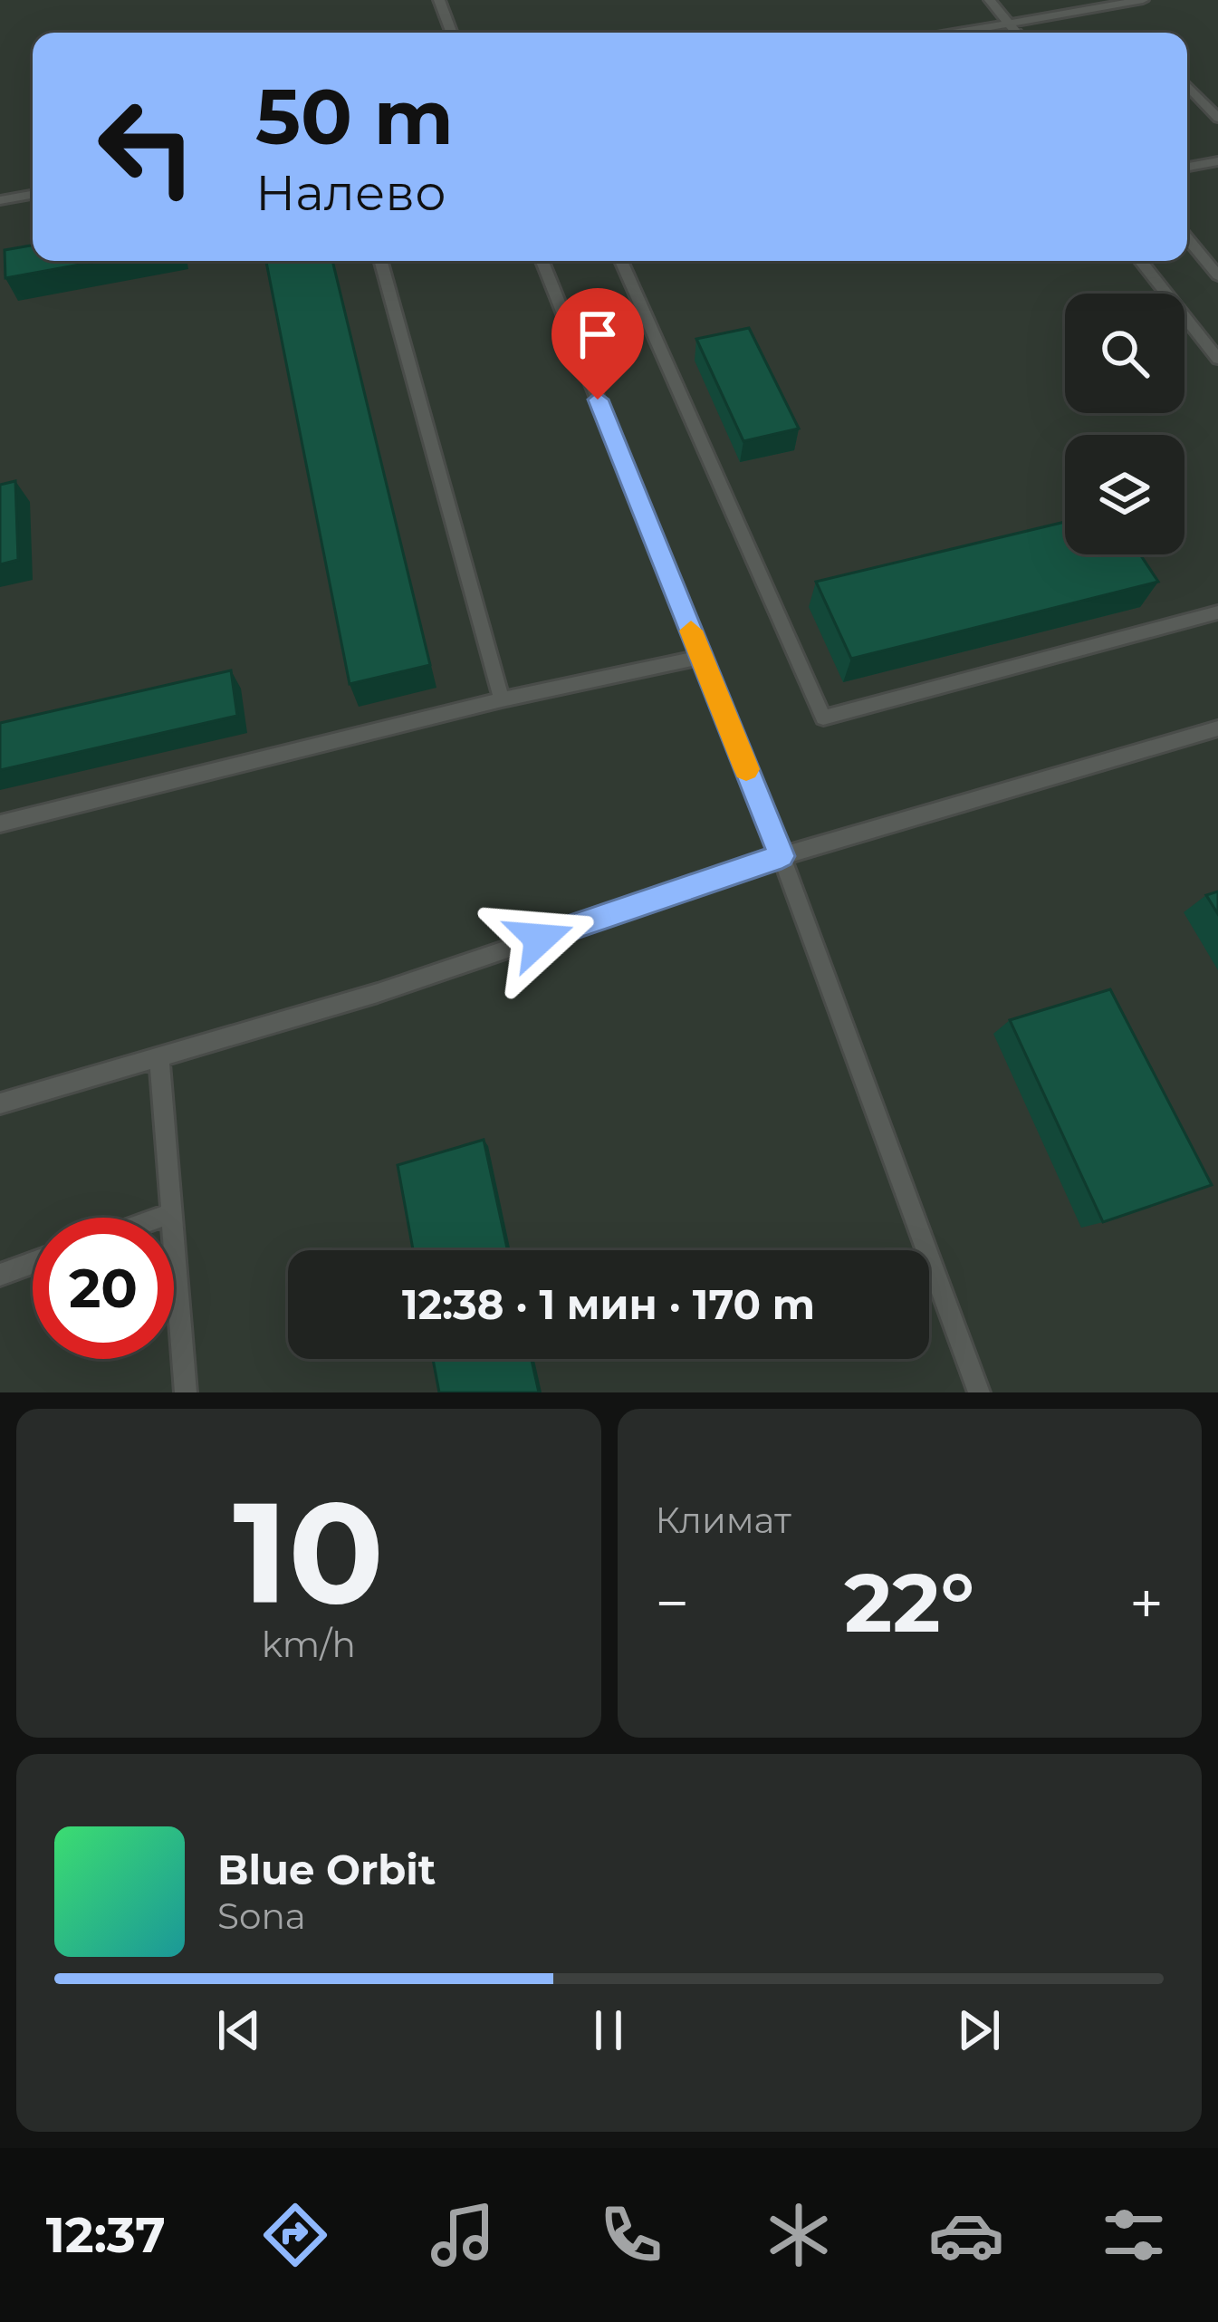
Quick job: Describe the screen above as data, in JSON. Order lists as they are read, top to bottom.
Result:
{
  "page": {
    "turn": ["50 m", "Налево"],
    "limit": "20",
    "trip": "12:38 · 1 мин · 170 m",
    "tile": [
      ["10", "km/h"],
      "Климат"
    ],
    "heat": ["−", "22°", "+"],
    "song": ["Blue Orbit", "Sona"],
    "tabs": "12:37"
  }
}
